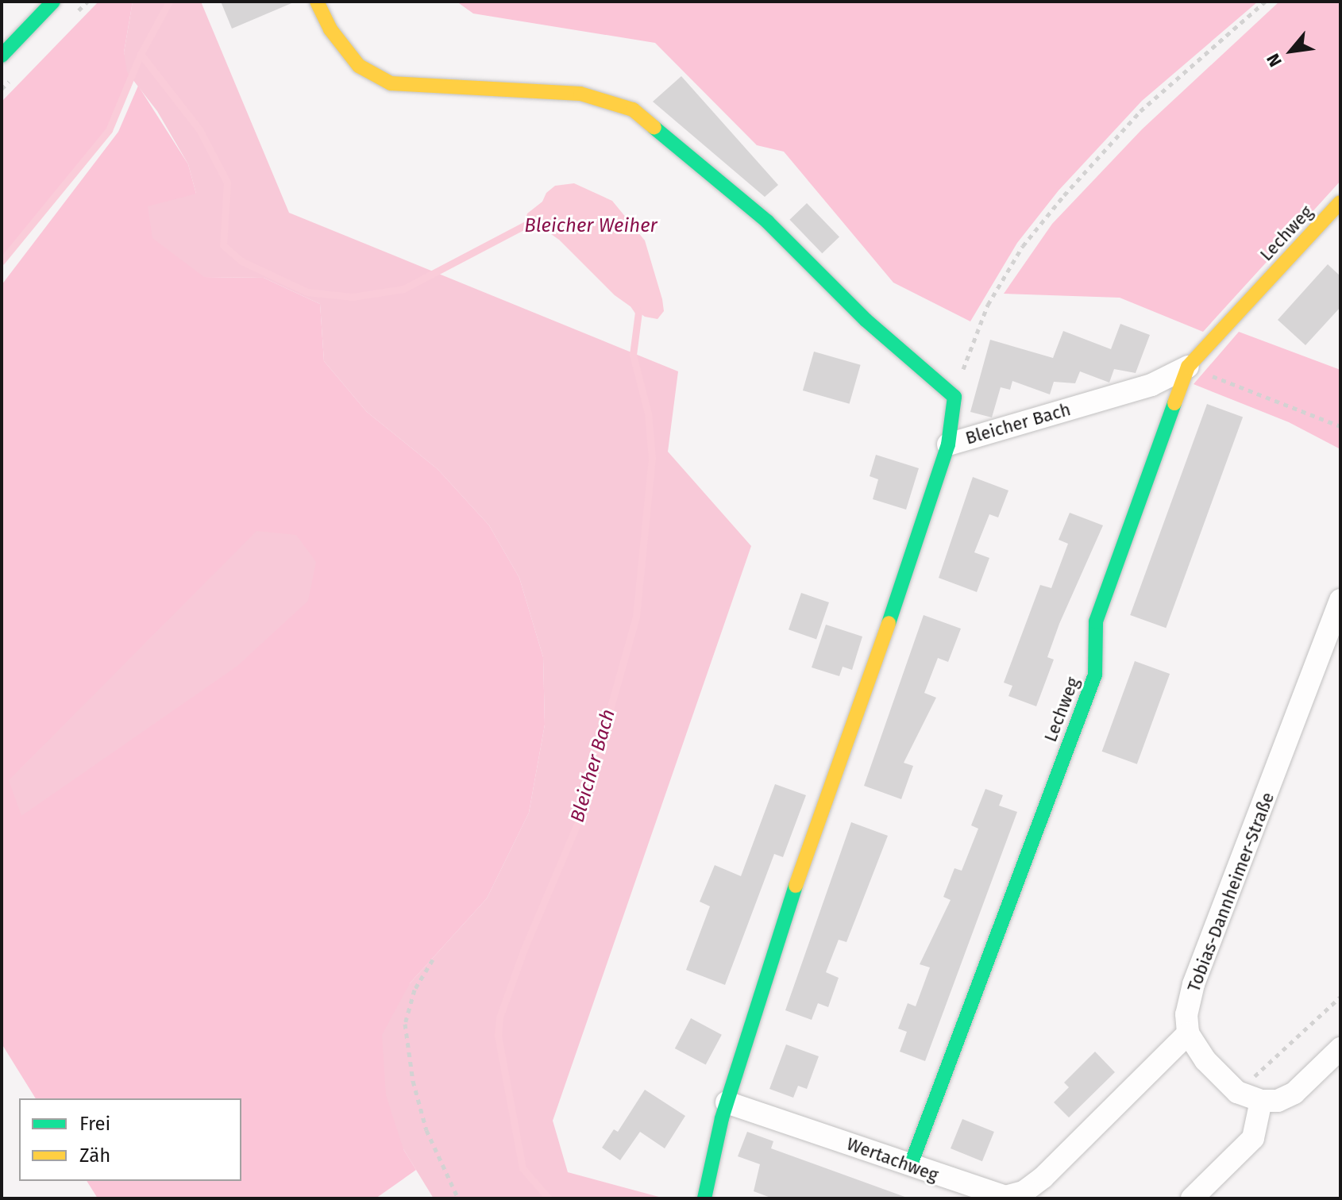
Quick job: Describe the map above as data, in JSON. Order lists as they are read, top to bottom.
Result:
{
  "streets": {
    "street": [
      "Lechweg",
      "Bleicher Bach",
      "Tobias-Dannheimer-Straße",
      "Wertachweg"
    ]
  },
  "crossings": [
    ["Lechweg", "Bleicher Bach"],
    ["Lechweg", "Wertachweg"],
    ["Bleicher Bach", "Wertachweg"],
    ["Tobias-Dannheimer-Straße", "Wertachweg"]
  ],
  "water": ["Bleicher Weiher", "Bleicher Bach"],
  "legend": ["Frei", "Zäh"],
  "north": "bottom left"
}
